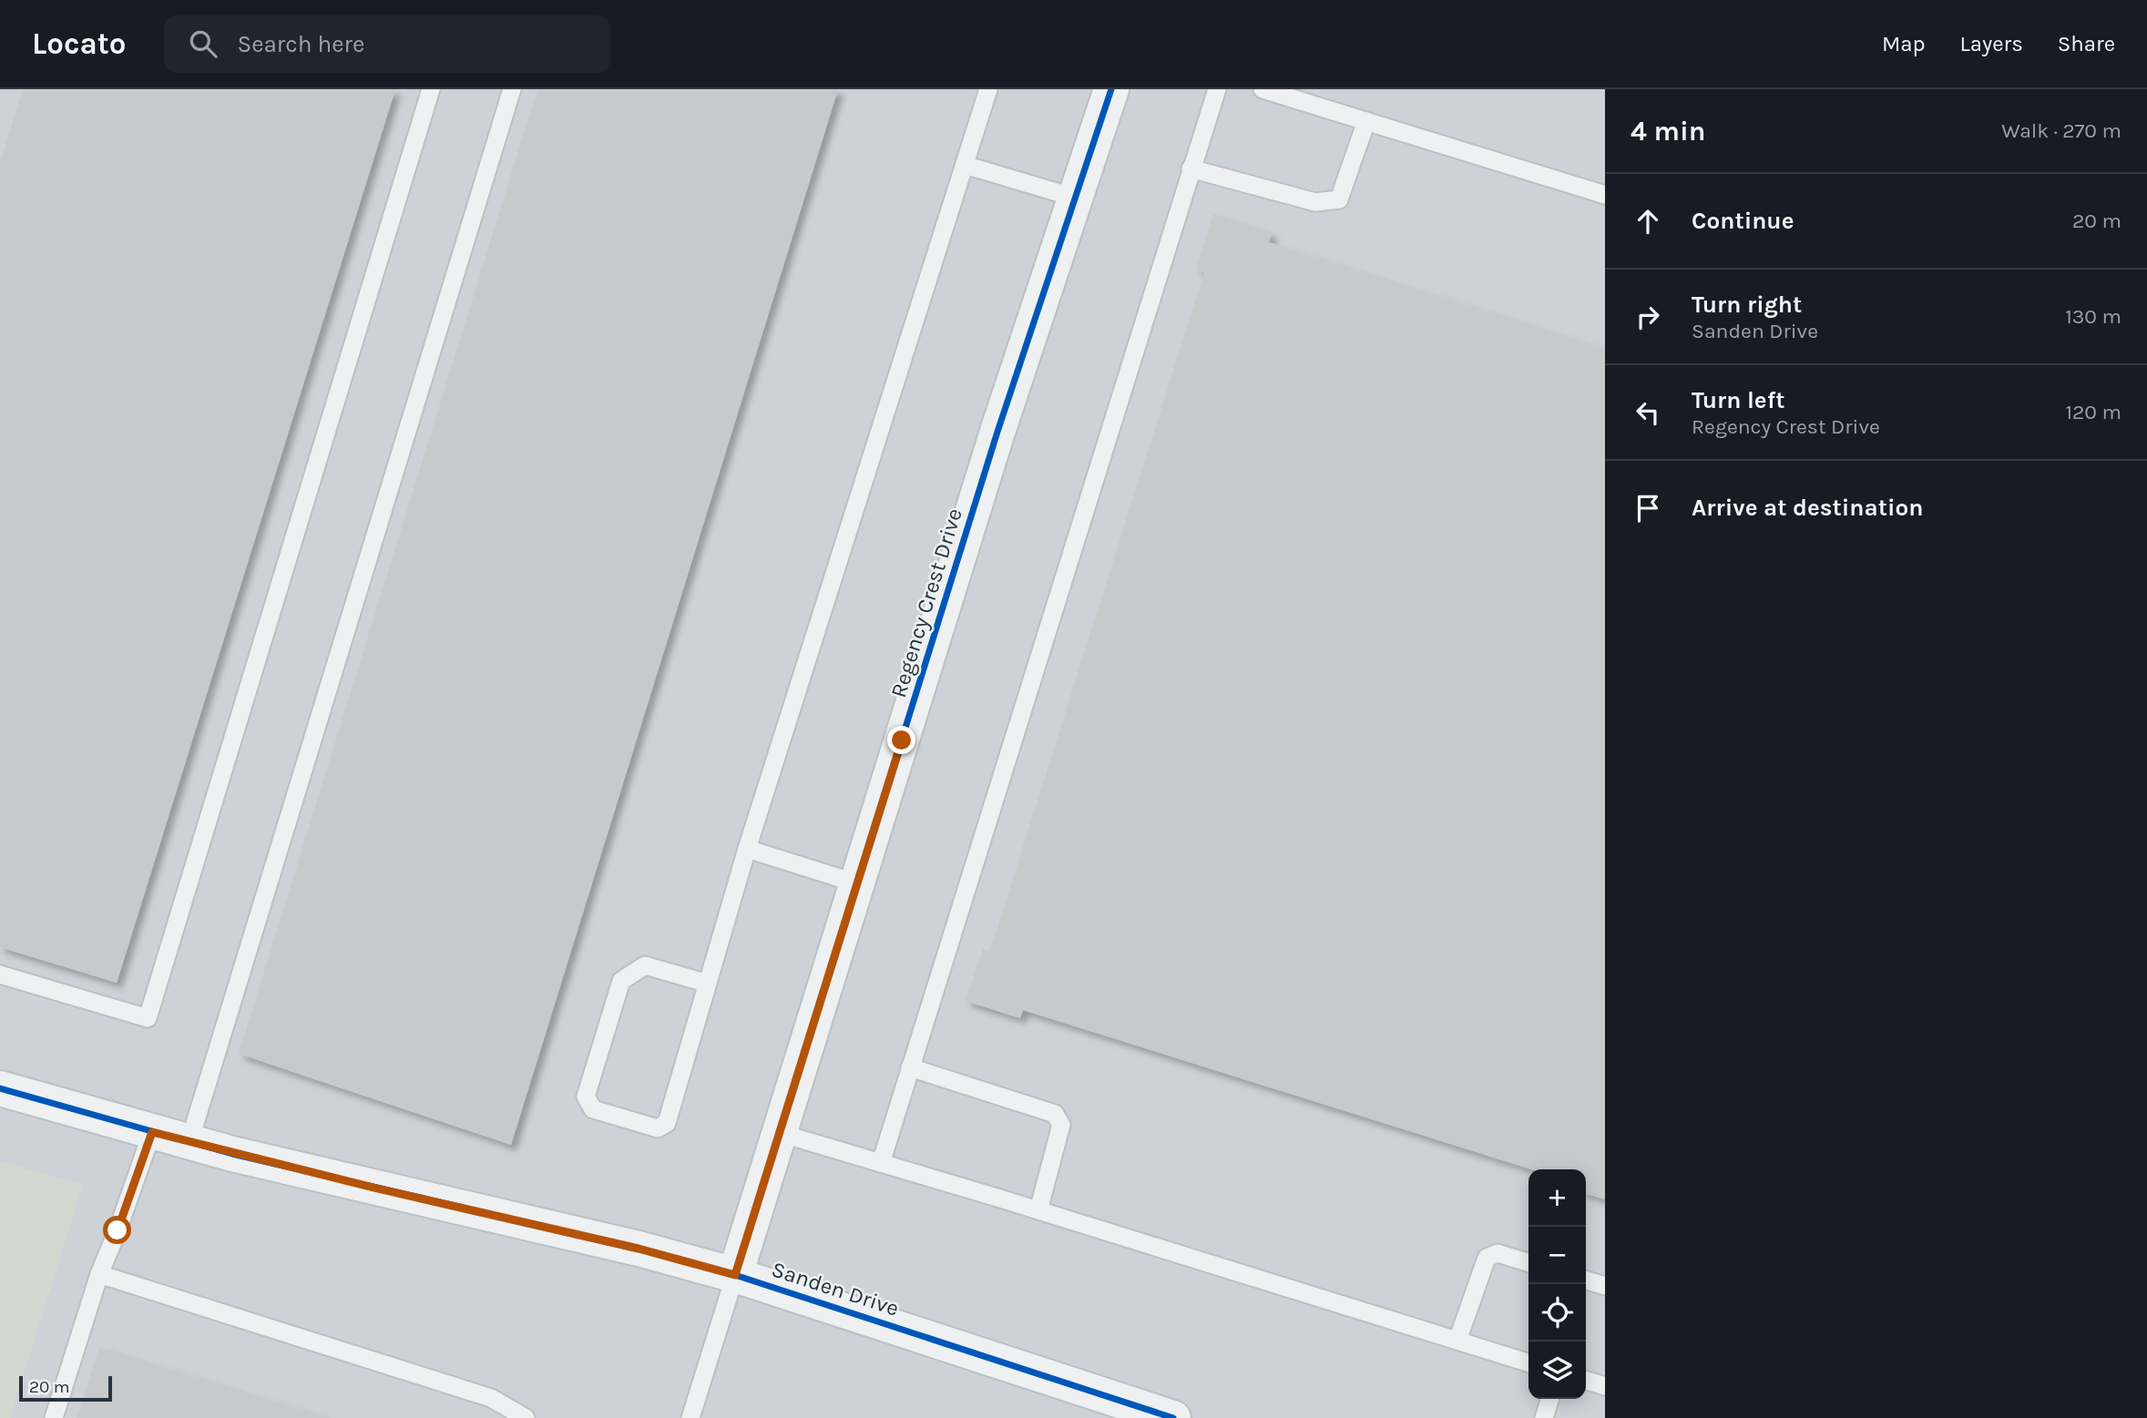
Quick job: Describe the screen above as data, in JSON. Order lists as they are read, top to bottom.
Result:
{
  "streets": {
    "street": ["Regency Crest Drive", "Sanden Drive"]
  },
  "crossings": [
    ["Regency Crest Drive", "Sanden Drive"]
  ],
  "scale_bar": "20 m",
  "page": {
    "header": "Locato",
    "search": "Search here",
    "nav": ["Map", "Layers", "Share"],
    "heading": ["4 min", "Walk · 270 m"],
    "list": [
      ["Continue", "20 m"],
      ["Turn right", "Sanden Drive", "130 m"],
      ["Turn left", "Regency Crest Drive", "120 m"],
      "Arrive at destination"
    ],
    "map_buttons": ["+", "−"],
    "scale": "20 m"
  }
}
